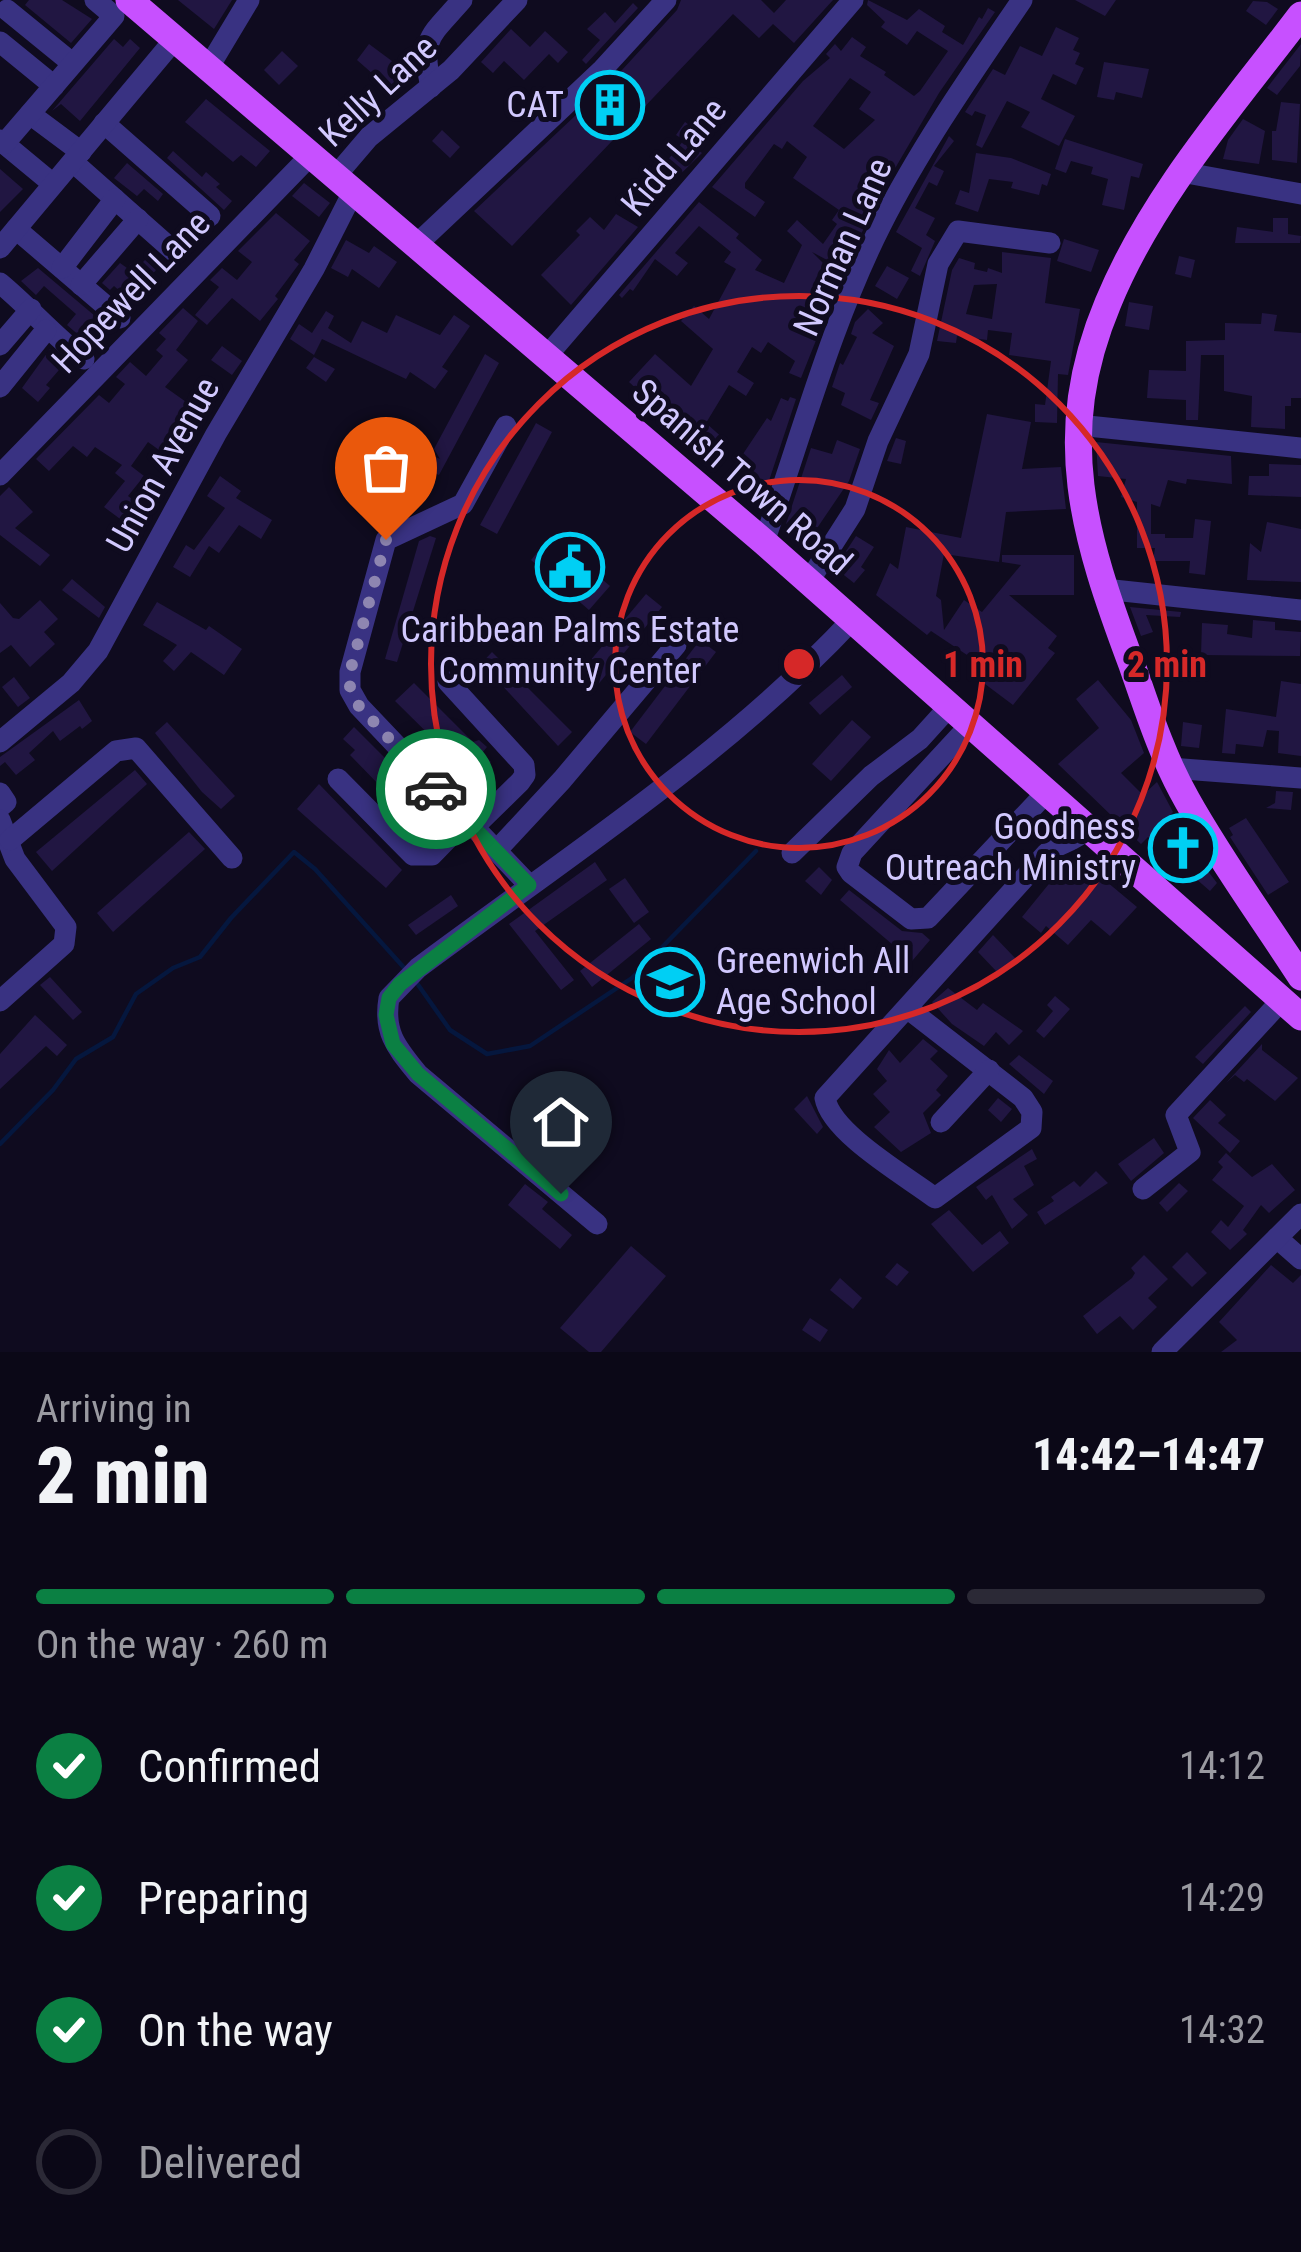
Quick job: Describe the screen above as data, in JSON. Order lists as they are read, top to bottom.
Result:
{
  "streets": {
    "main road": ["Spanish Town Road"],
    "street": [
      "Kelly Lane",
      "Kidd Lane",
      "Norman Lane",
      "Hopewell Lane",
      "Union Avenue"
    ]
  },
  "crossings": [
    ["Kelly Lane", "Union Avenue"],
    ["Kelly Lane", "Spanish Town Road"],
    ["Kidd Lane", "Spanish Town Road"],
    ["Norman Lane", "Spanish Town Road"],
    ["Hopewell Lane", "Spanish Town Road"],
    ["Union Avenue", "Spanish Town Road"]
  ],
  "places": {
    "building": ["CAT"],
    "public building": ["Caribbean Palms Estate Community Center"],
    "church": ["Goodness Outreach Ministry"],
    "school or university": ["Greenwich All Age School"]
  },
  "page": {
    "heading": ["2 min", "Arriving in", "14:42–14:47"],
    "bar": "On the way · 260 m",
    "list": [
      ["Confirmed", "14:12"],
      ["Preparing", "14:29"],
      ["On the way", "14:32"],
      "Delivered"
    ]
  },
  "rings": ["1 min", "2 min"]
}
